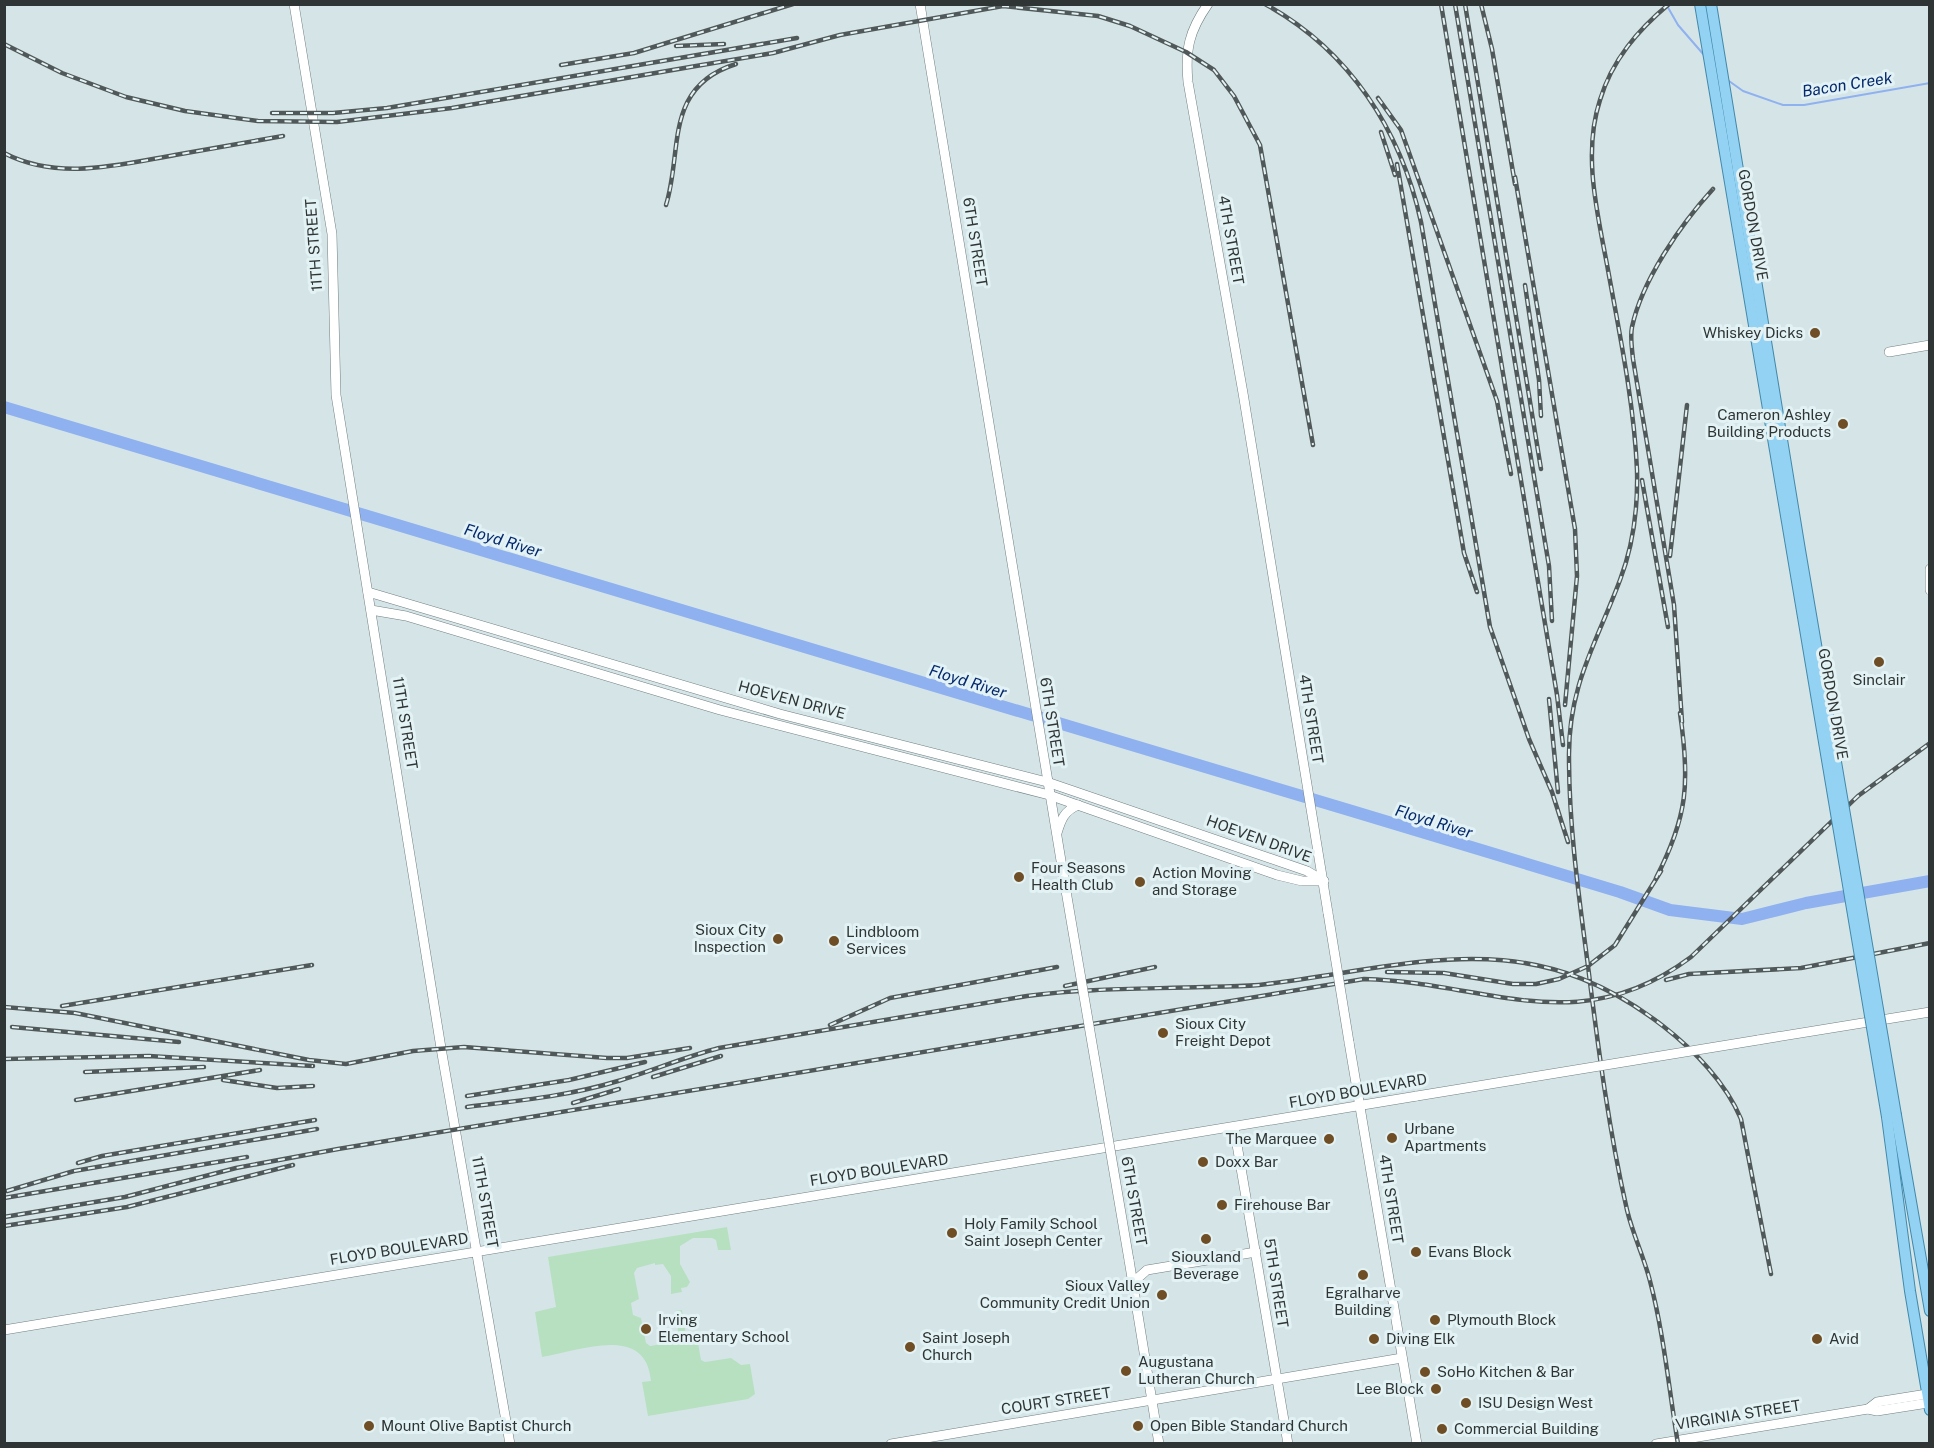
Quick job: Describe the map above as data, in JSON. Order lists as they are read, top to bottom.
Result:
{
  "streets": {
    "main road": [
      "GORDON DRIVE",
      "4TH STREET",
      "6TH STREET",
      "11TH STREET",
      "HOEVEN DRIVE",
      "FLOYD BOULEVARD",
      "5TH STREET",
      "COURT STREET",
      "VIRGINIA STREET"
    ]
  },
  "crossings": [
    ["GORDON DRIVE", "VIRGINIA STREET"],
    ["4TH STREET", "HOEVEN DRIVE"],
    ["4TH STREET", "FLOYD BOULEVARD"],
    ["4TH STREET", "COURT STREET"],
    ["6TH STREET", "HOEVEN DRIVE"],
    ["6TH STREET", "COURT STREET"],
    ["11TH STREET", "HOEVEN DRIVE"],
    ["11TH STREET", "FLOYD BOULEVARD"],
    ["FLOYD BOULEVARD", "5TH STREET"],
    ["5TH STREET", "COURT STREET"]
  ],
  "water": ["Bacon Creek", "Floyd River"],
  "places": [
    "Whiskey Dicks",
    "Cameron Ashley Building Products",
    "Sinclair",
    "Four Seasons Health Club",
    "Action Moving and Storage",
    "Sioux City Inspection",
    "Lindbloom Services",
    "Sioux City Freight Depot",
    "Urbane Apartments",
    "The Marquee",
    "Doxx Bar",
    "Firehouse Bar",
    "Holy Family School Saint Joseph Center",
    "Siouxland Beverage",
    "Evans Block",
    "Egralharve Building",
    "Sioux Valley Community Credit Union",
    "Plymouth Block",
    "Irving Elementary School",
    "Diving Elk",
    "Avid",
    "Saint Joseph Church",
    "Augustana Lutheran Church",
    "SoHo Kitchen & Bar",
    "Lee Block",
    "ISU Design West",
    "Mount Olive Baptist Church",
    "Open Bible Standard Church",
    "Commercial Building"
  ]
}
